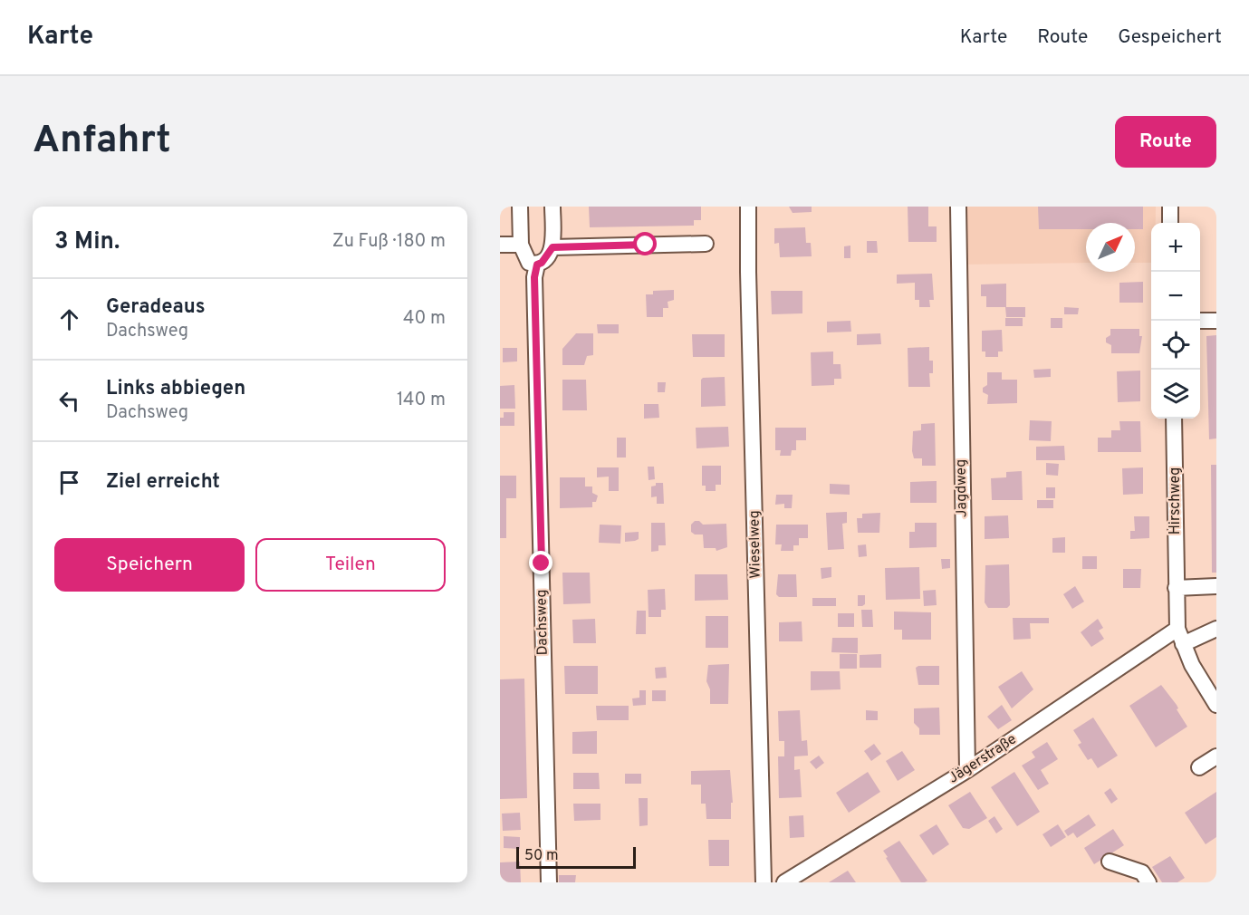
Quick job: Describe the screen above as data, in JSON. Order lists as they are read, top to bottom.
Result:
{
  "streets": {
    "street": [
      "Jagdweg",
      "Hirschweg",
      "Wieselweg",
      "Dachsweg",
      "Jägerstraße"
    ]
  },
  "crossings": [
    ["Jagdweg", "Jägerstraße"],
    ["Hirschweg", "Jägerstraße"]
  ],
  "scale_bar": "50 m",
  "north": "top right",
  "page": {
    "header": "Karte",
    "nav": ["Karte", "Route", "Gespeichert"],
    "buttons": [
      "Route",
      ["Speichern", "Teilen"]
    ],
    "title": "Anfahrt",
    "heading": ["3 Min.", "Zu Fuß · 180 m"],
    "map_buttons": ["+", "−"],
    "list": [
      ["Geradeaus", "Dachsweg", "40 m"],
      ["Links abbiegen", "Dachsweg", "140 m"],
      "Ziel erreicht"
    ],
    "scale": "50 m"
  }
}
